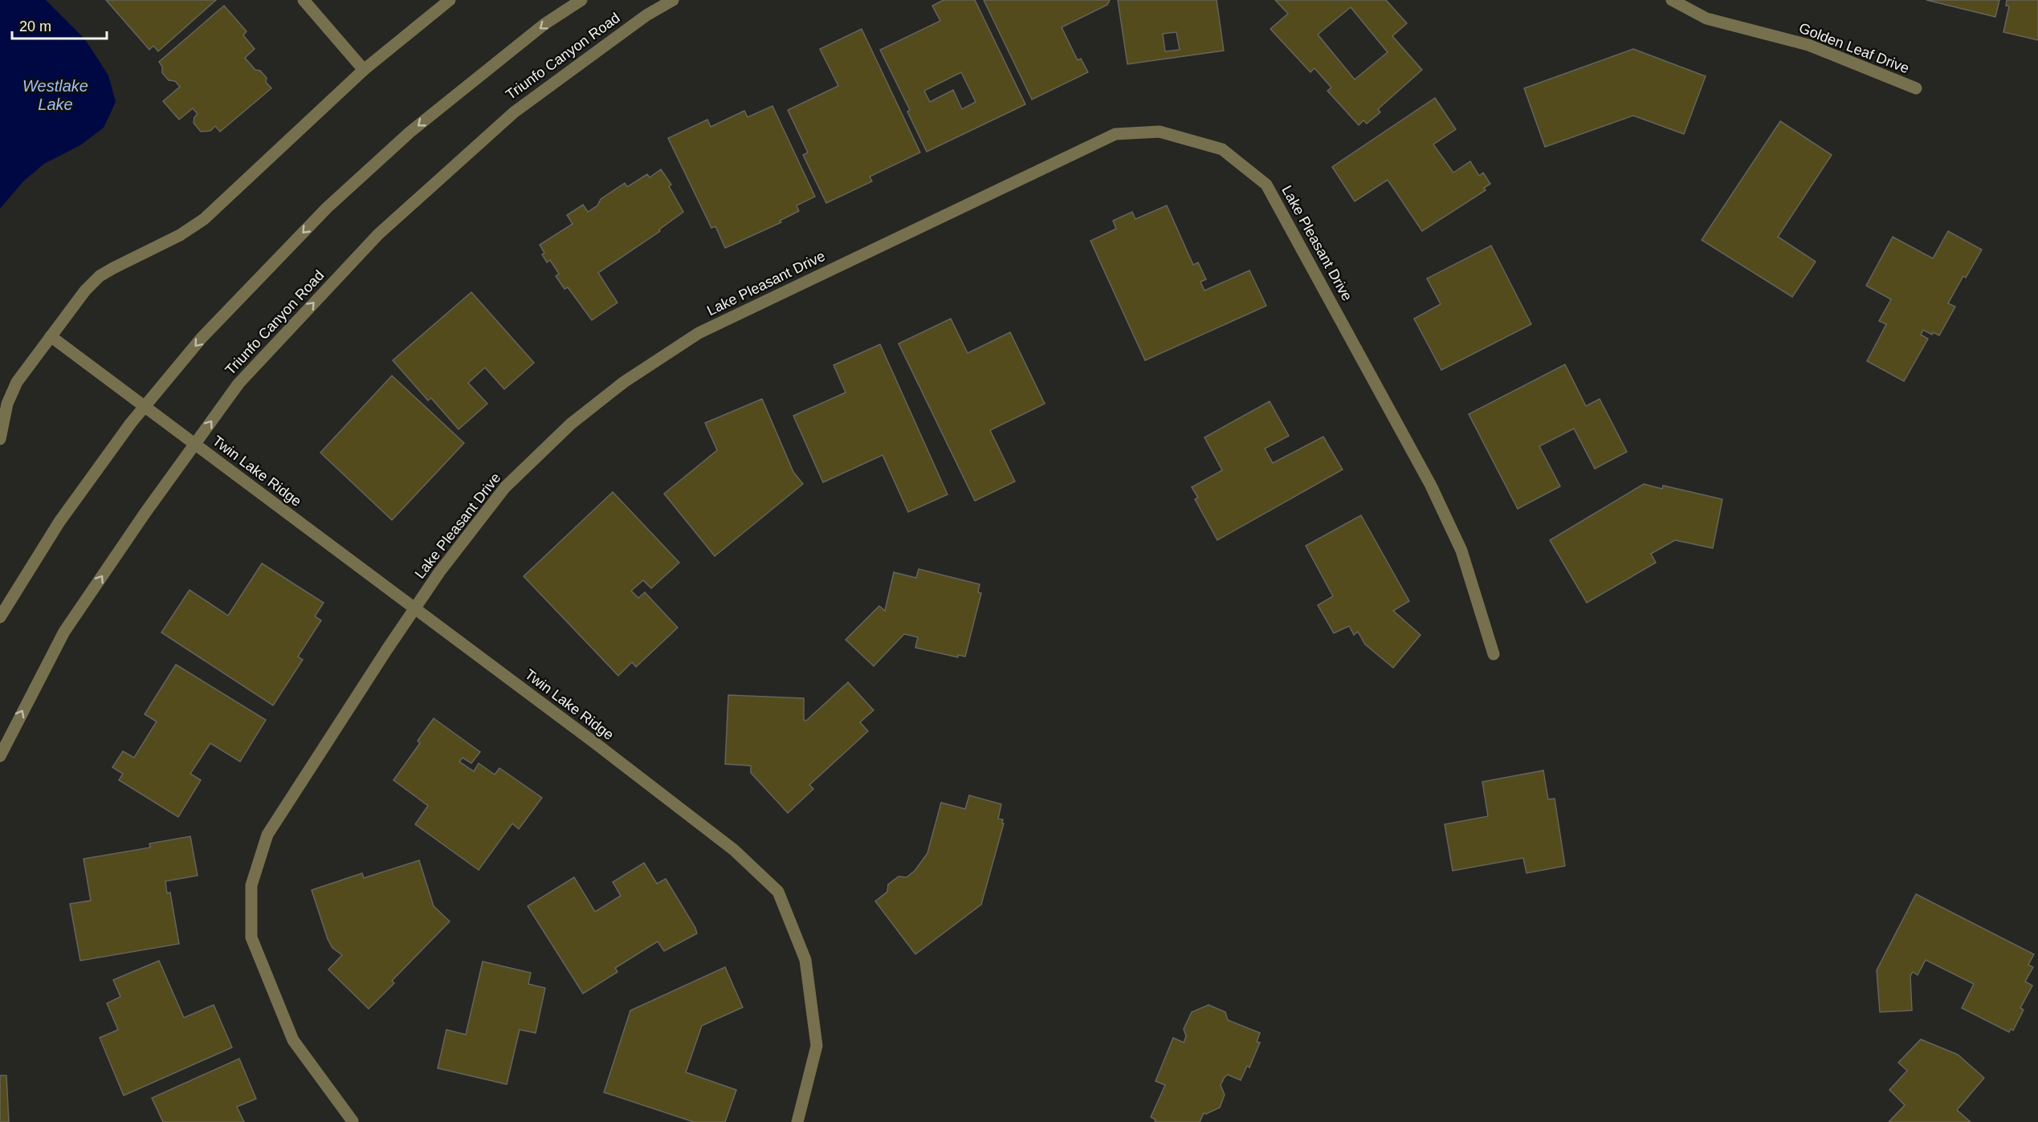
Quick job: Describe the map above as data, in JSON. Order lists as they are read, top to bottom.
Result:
{
  "streets": {
    "street": [
      "Golden Leaf Drive",
      "Triunfo Canyon Road",
      "Lake Pleasant Drive",
      "Twin Lake Ridge"
    ]
  },
  "crossings": [
    ["Triunfo Canyon Road", "Twin Lake Ridge"],
    ["Lake Pleasant Drive", "Twin Lake Ridge"]
  ],
  "water": ["Westlake Lake"],
  "scale_bar": "20 m"
}
